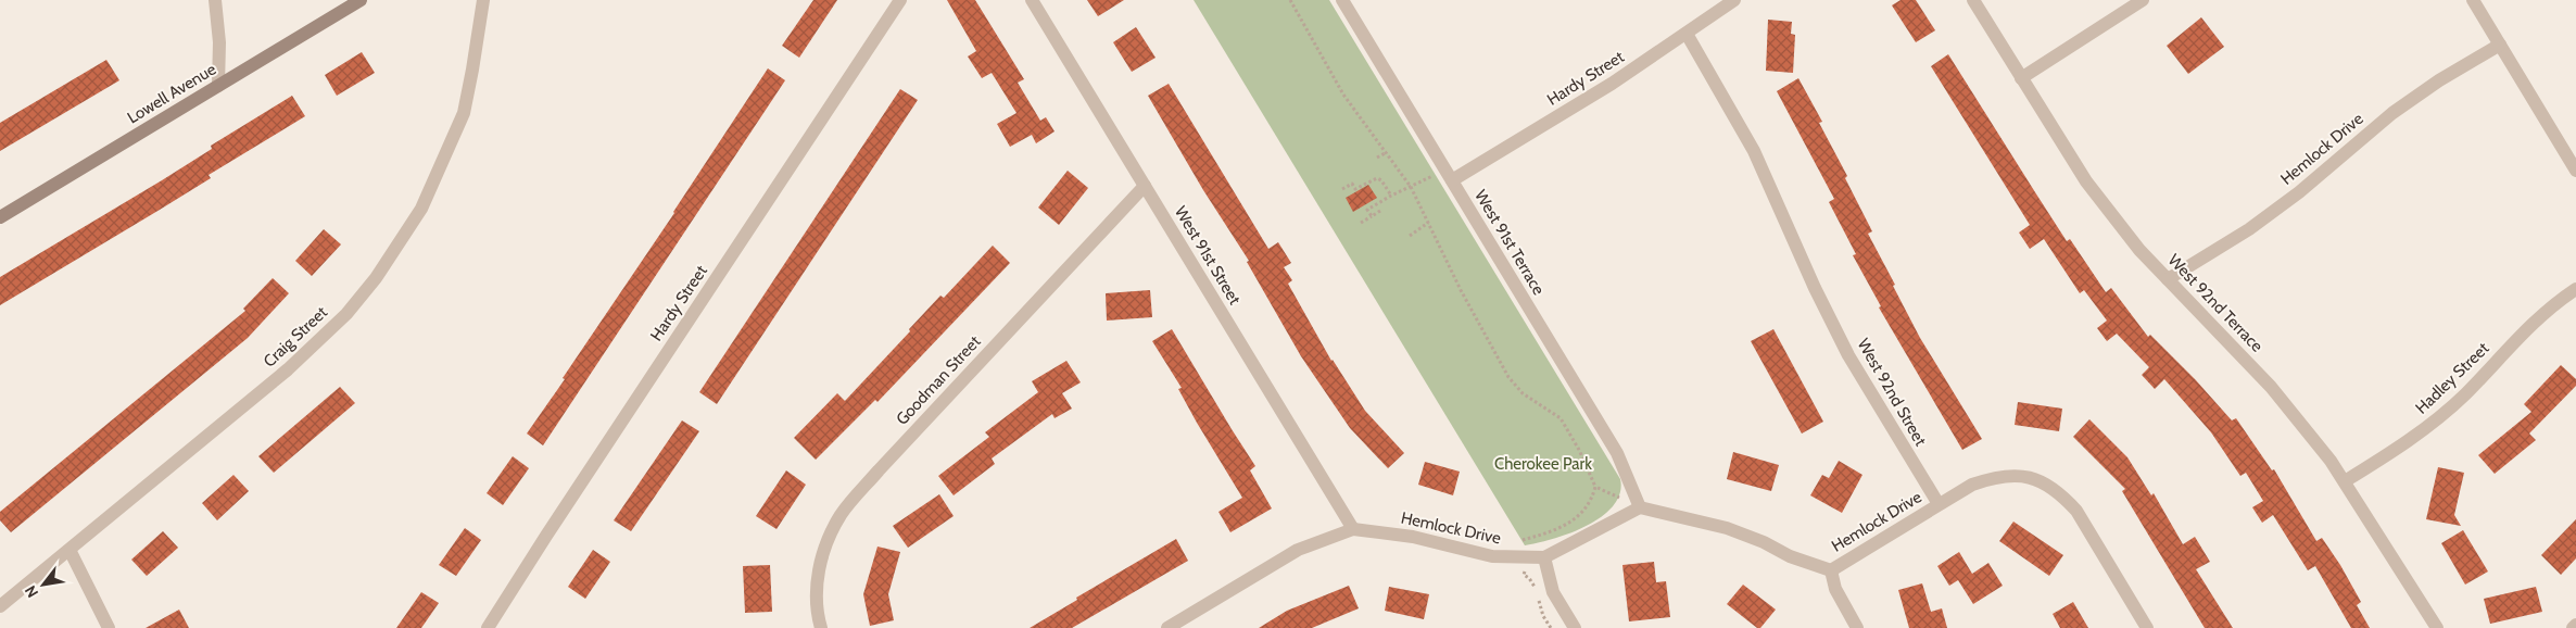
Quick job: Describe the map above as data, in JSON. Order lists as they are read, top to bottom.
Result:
{
  "streets": {
    "street": [
      "Hardy Street",
      "Lowell Avenue",
      "Hemlock Drive",
      "West 91st Terrace",
      "West 91st Street",
      "West 92nd Terrace",
      "Craig Street",
      "Hadley Street",
      "Goodman Street",
      "West 92nd Street"
    ]
  },
  "crossings": [
    ["Hardy Street", "West 91st Terrace"],
    ["Hardy Street", "West 92nd Street"],
    ["Hemlock Drive", "West 91st Terrace"],
    ["Hemlock Drive", "West 91st Street"],
    ["Hemlock Drive", "West 92nd Terrace"],
    ["Hemlock Drive", "West 92nd Street"],
    ["West 91st Street", "Goodman Street"],
    ["West 92nd Terrace", "Hadley Street"]
  ],
  "parks": ["Cherokee Park"],
  "north": "bottom left"
}
